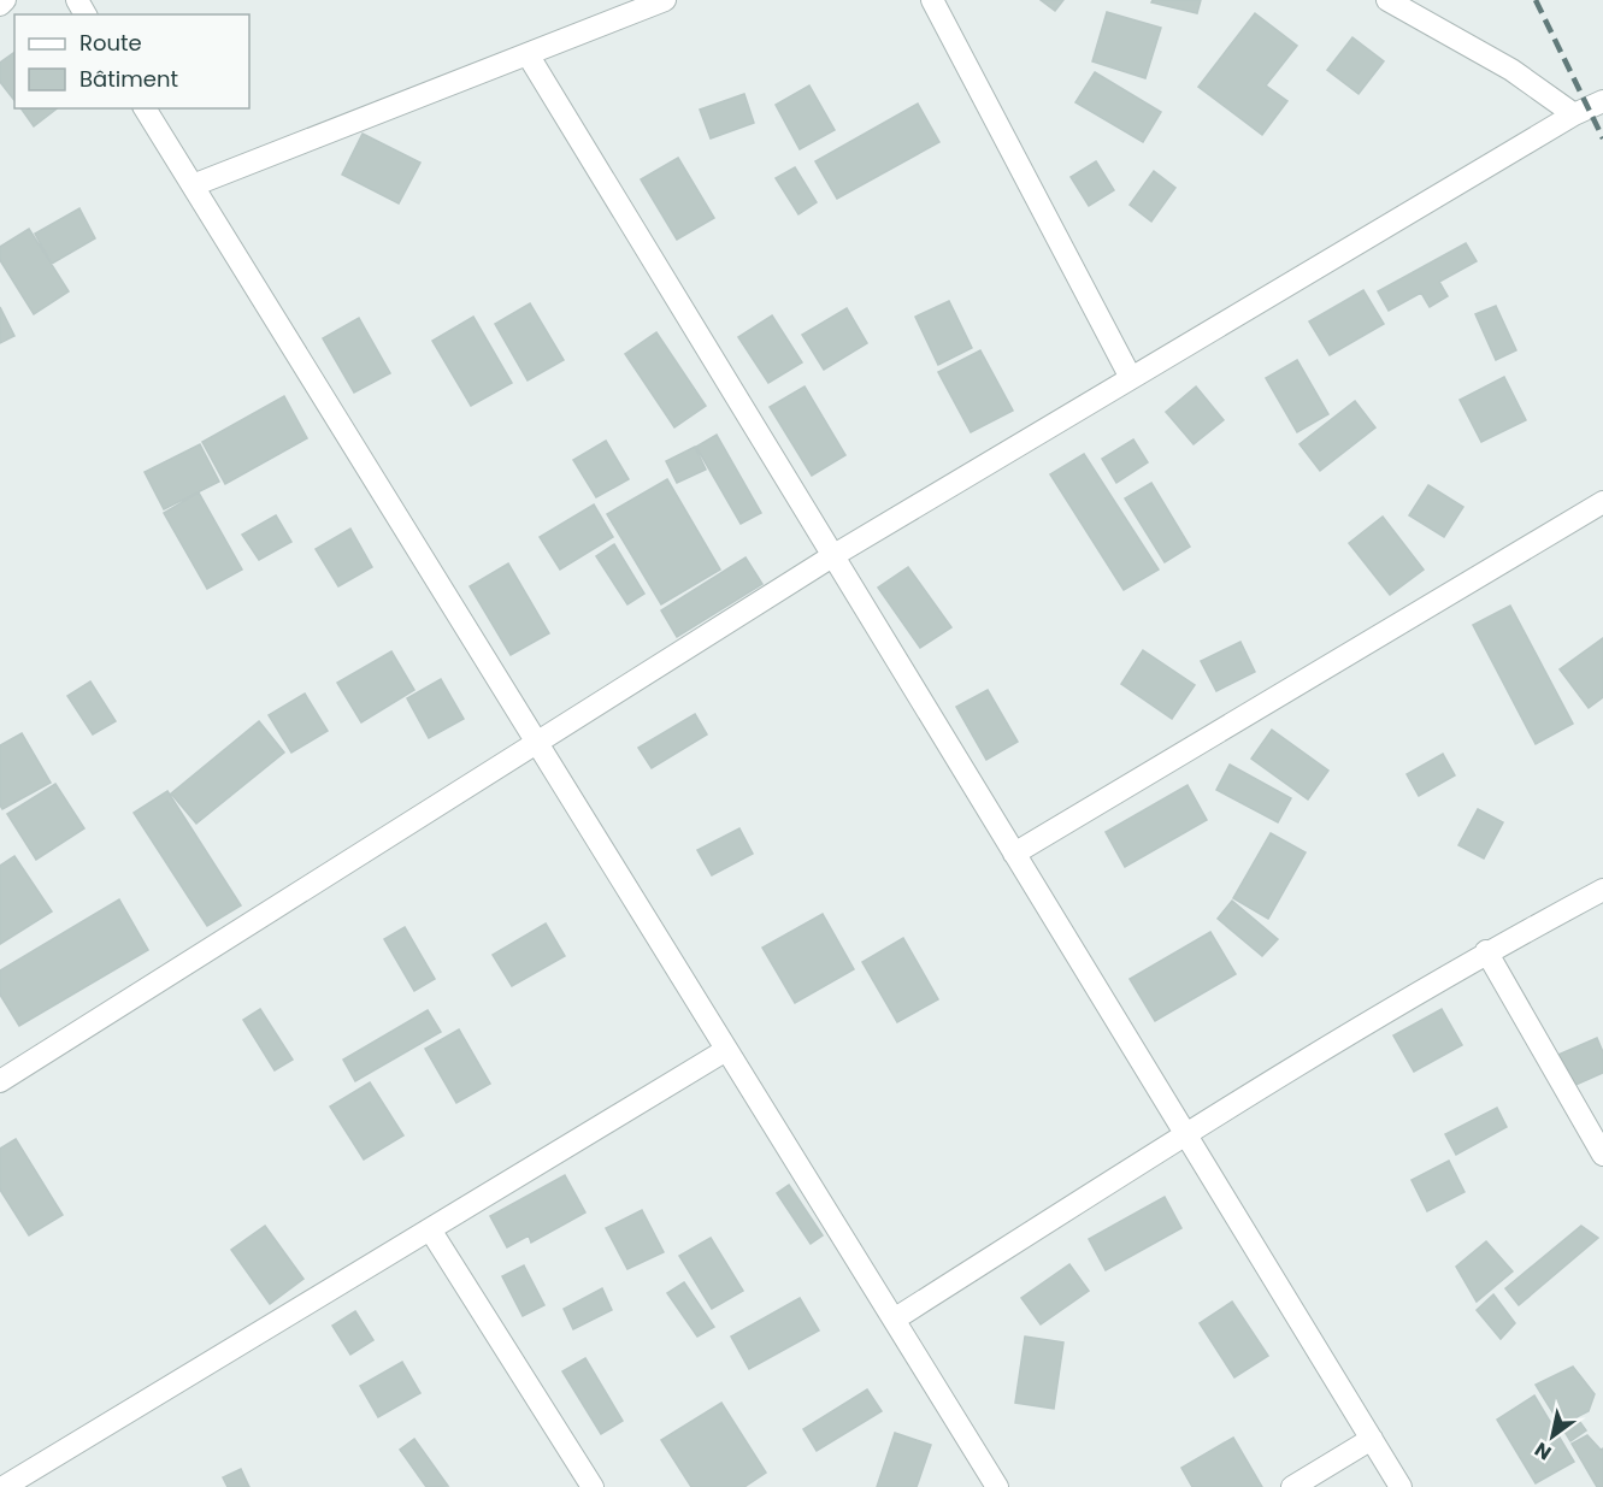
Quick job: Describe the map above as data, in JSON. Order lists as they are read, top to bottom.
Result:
{
  "legend": ["Route", "Bâtiment"],
  "north": "bottom left"
}
